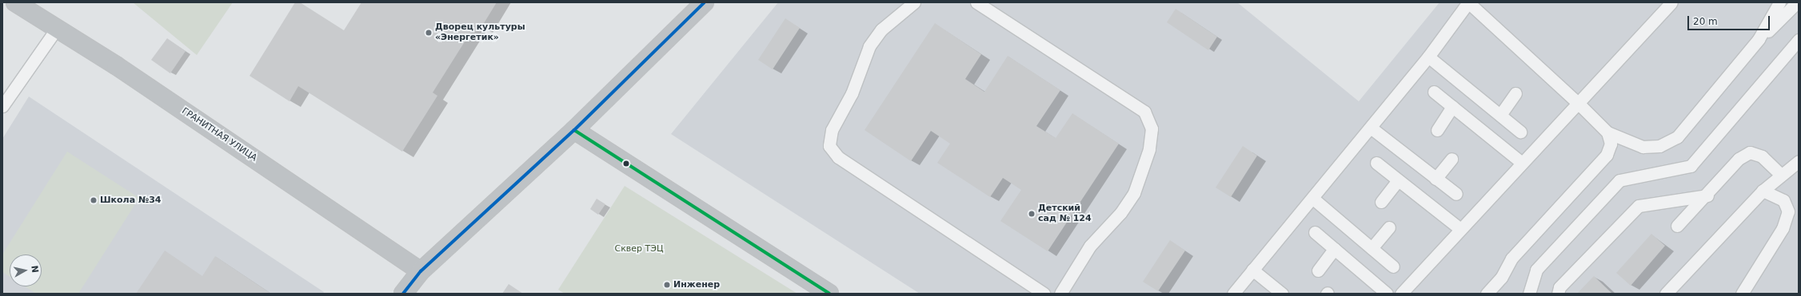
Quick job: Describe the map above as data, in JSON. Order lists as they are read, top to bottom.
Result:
{
  "streets": {
    "street": ["ГРАНИТНАЯ УЛИЦА"]
  },
  "parks": ["Сквер ТЭЦ"],
  "places": [
    "Дворец культуры «Энергетик»",
    "Школа №34",
    "Детский сад № 124",
    "Инженер"
  ],
  "scale_bar": "20 m",
  "north": "right"
}
